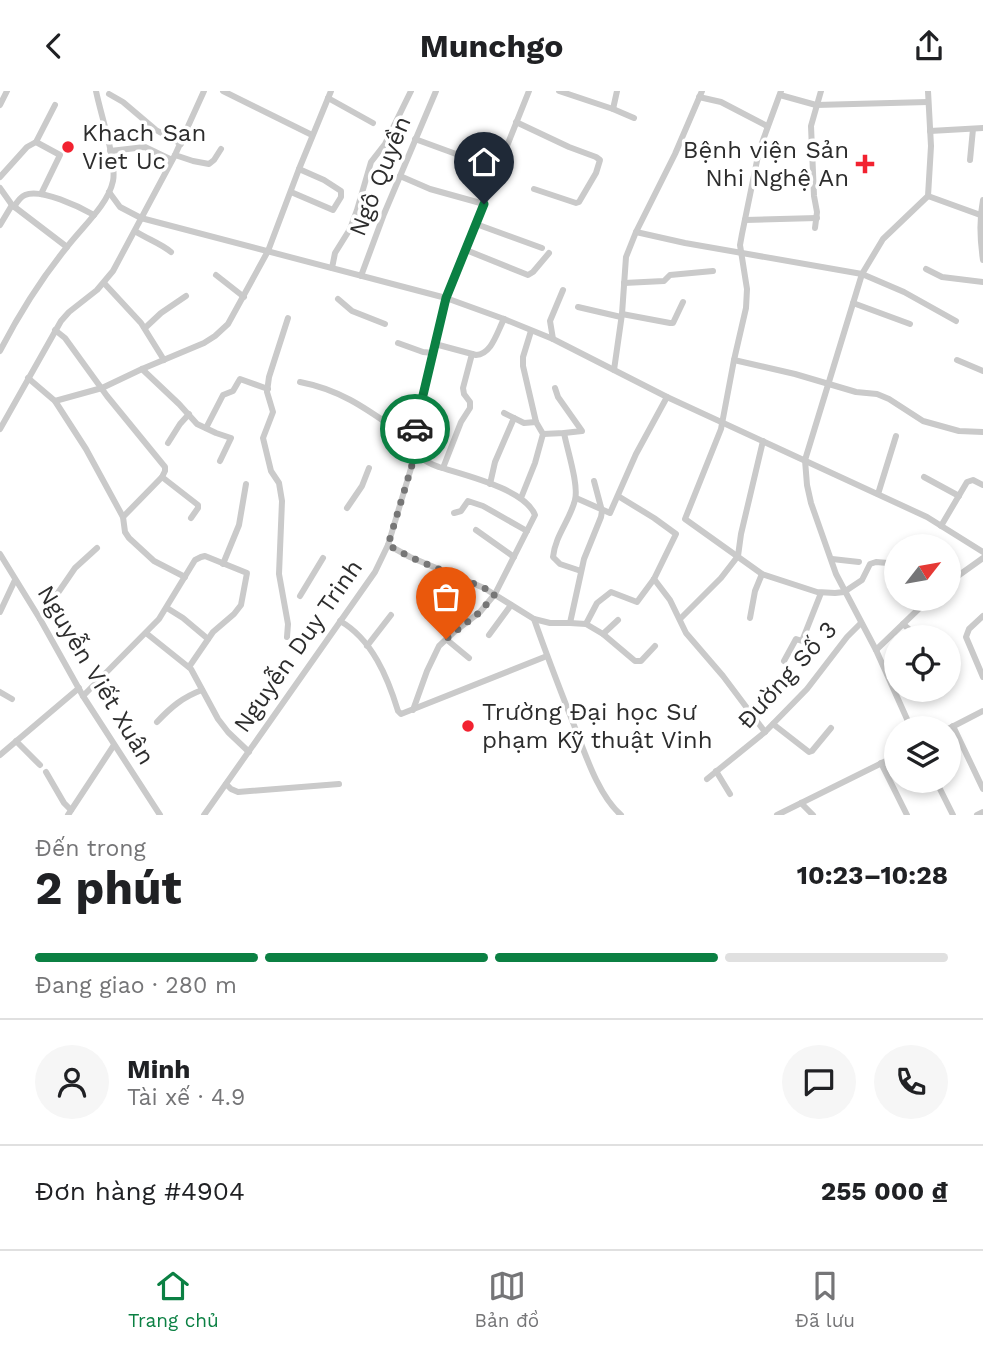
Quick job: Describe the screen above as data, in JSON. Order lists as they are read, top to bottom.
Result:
{
  "streets": {
    "street": [
      "Ngô Quyền",
      "Nguyễn Duy Trinh",
      "Nguyễn Viết Xuân",
      "Đường Số 3"
    ]
  },
  "places": {
    "other": ["Khach San Viet Uc", "Trường Đại học Sư phạm Kỹ thuật Vinh"],
    "health": ["Bệnh viện Sản Nhi Nghệ An"]
  },
  "north": "top right",
  "page": {
    "header": "Munchgo",
    "heading": ["2 phút", "Đến trong", "10:23–10:28"],
    "panel": [
      "Minh",
      "Tài xế · 4.9",
      "Đơn hàng #4904",
      "255 000 ₫"
    ],
    "bar": "Đang giao · 280 m",
    "tabs": ["Trang chủ", "Bản đồ", "Đã lưu"]
  }
}
